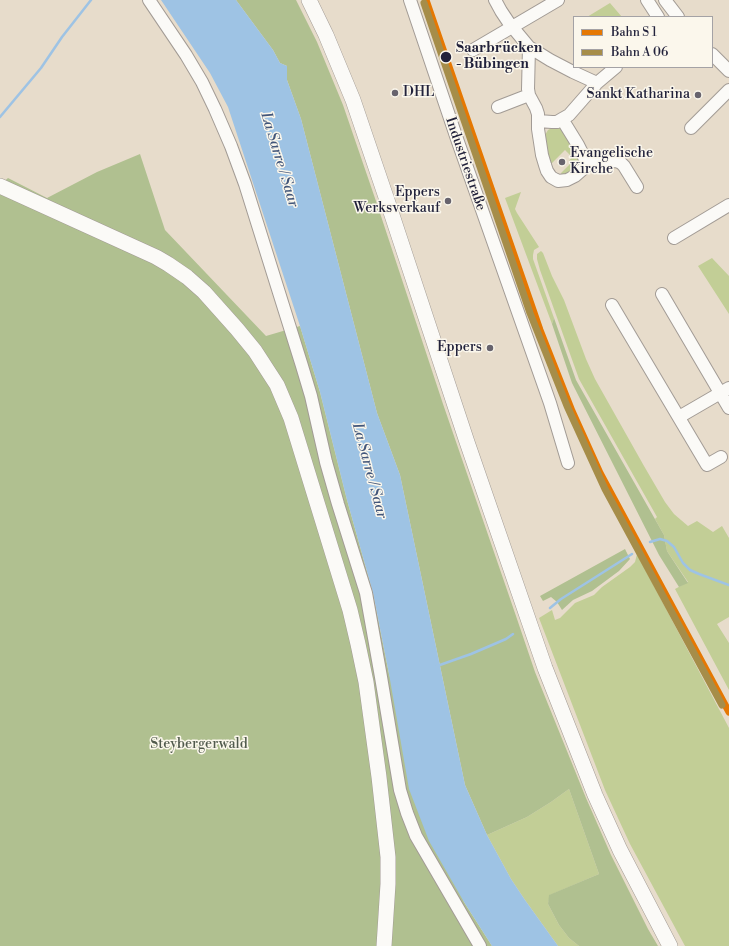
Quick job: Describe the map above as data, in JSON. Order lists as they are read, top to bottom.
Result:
{
  "streets": {
    "street": ["Industriestraße"]
  },
  "water": ["La Sarre / Saar"],
  "parks": ["Steybergerwald"],
  "places": [
    "Saarbrücken - Bübingen",
    "DHL",
    "Sankt Katharina",
    "Evangelische Kirche",
    "Eppers Werksverkauf",
    "Eppers"
  ],
  "legend": ["Bahn S 1", "Bahn A 06"]
}
